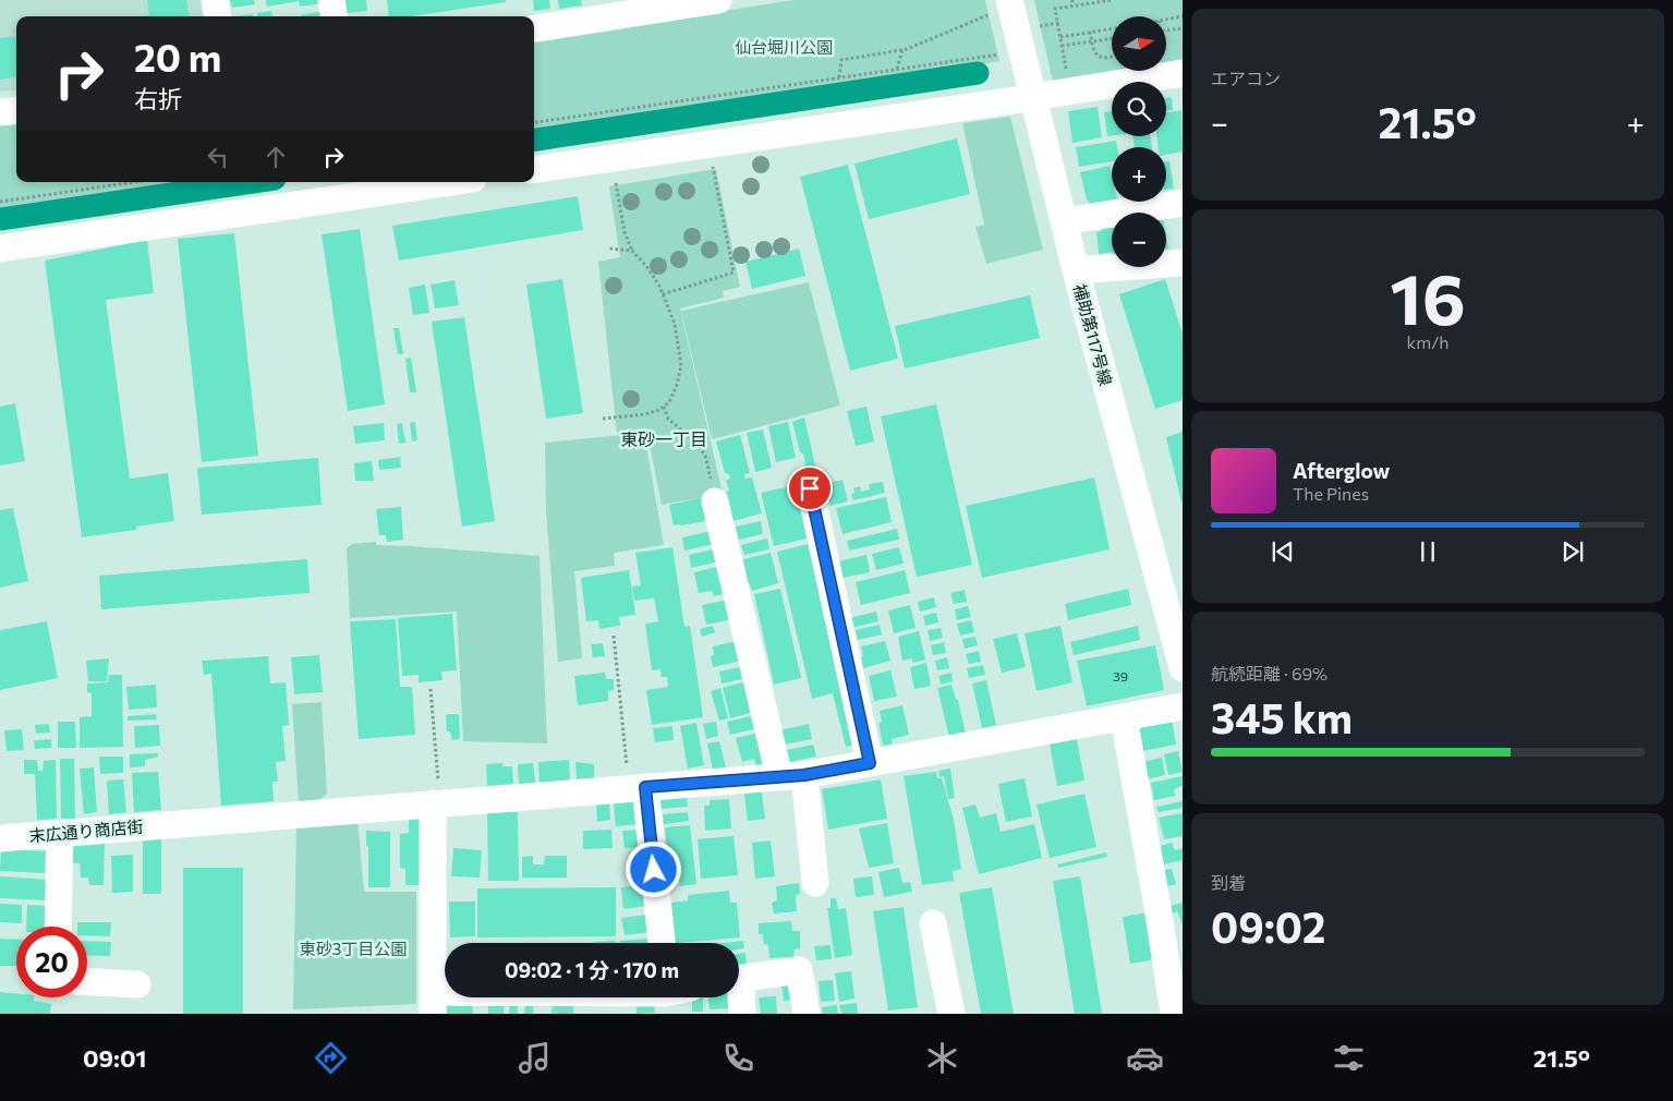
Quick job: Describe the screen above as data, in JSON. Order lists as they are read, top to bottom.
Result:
{
  "streets": {
    "street": ["補助第117号線", "末広通り商店街"]
  },
  "districts": ["東砂一丁目"],
  "parks": ["仙台堀川公園", "東砂3丁目公園"],
  "house_numbers": ["39"],
  "north": "right",
  "page": {
    "tile": [
      "エアコン",
      ["16", "km/h"],
      ["航続距離 · 69%", "345 km"],
      ["到着", "09:02"]
    ],
    "map_buttons": ["+", "−"],
    "turn": ["20 m", "右折"],
    "heat": ["−", "21.5°", "+"],
    "song": ["Afterglow", "The Pines"],
    "limit": "20",
    "trip": "09:02 · 1 分 · 170 m",
    "tabs": ["09:01", "21.5°"]
  }
}
